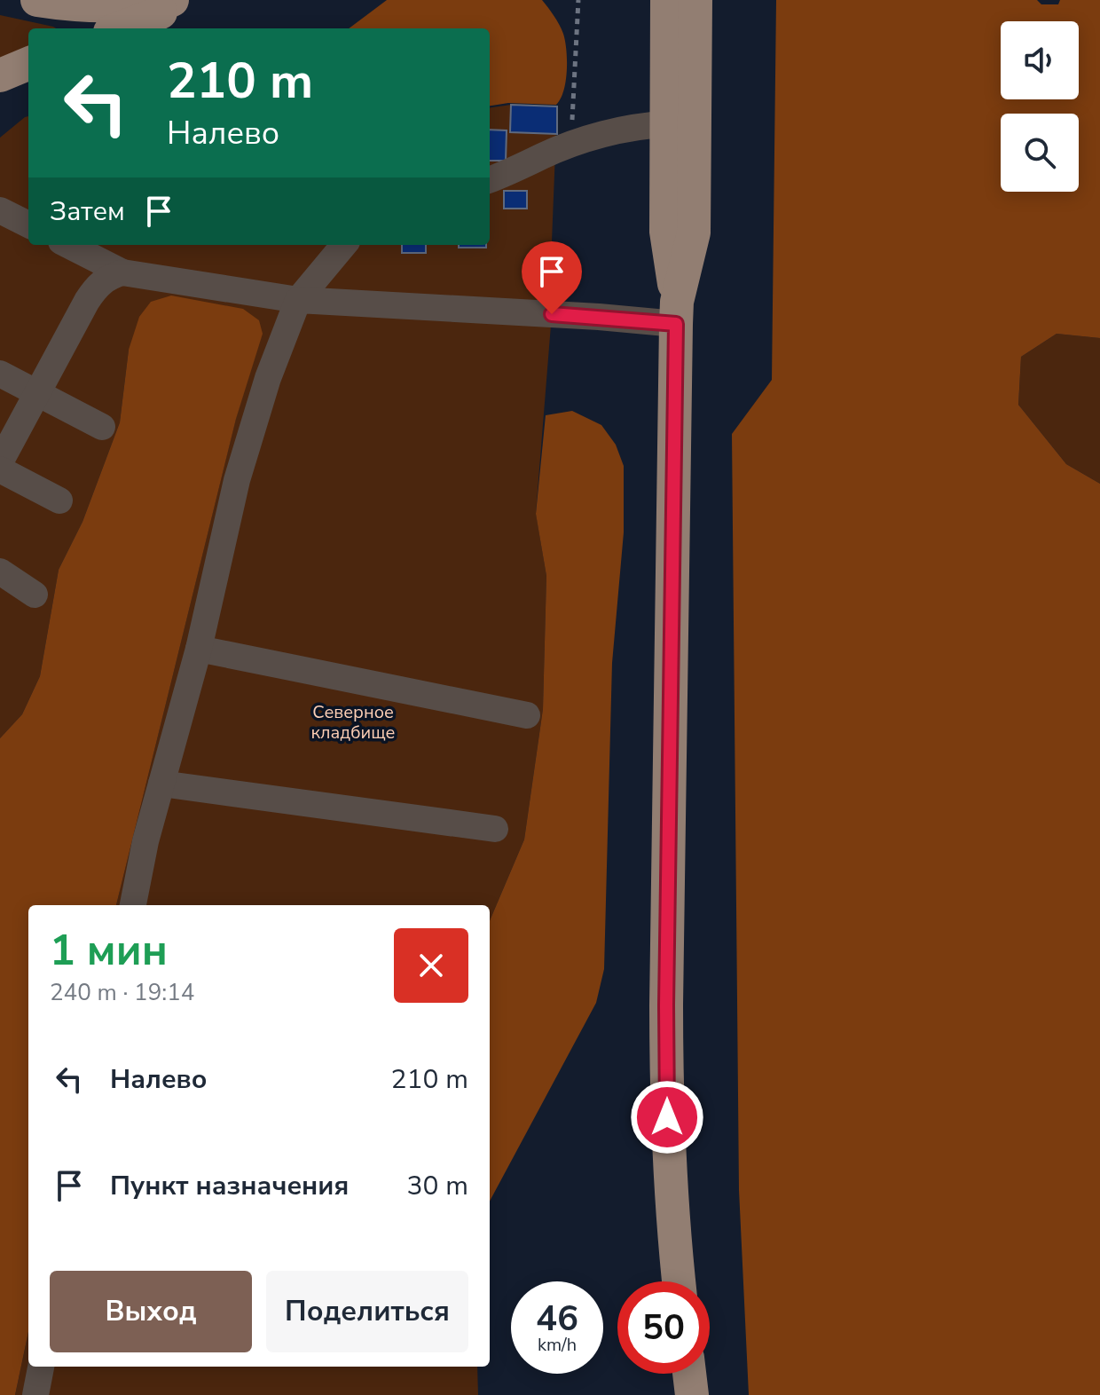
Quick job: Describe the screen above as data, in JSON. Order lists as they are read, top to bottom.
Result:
{
  "parks": ["Северное кладбище"],
  "page": {
    "turn": ["210 m", "Налево"],
    "then": "Затем",
    "heading": ["1 мин", "240 m · 19:14"],
    "list": [
      {
        "name": "Налево",
        "value": "210 m"
      },
      {
        "name": "Пункт назначения",
        "value": "30 m"
      }
    ],
    "buttons": ["Выход", "Поделиться"],
    "speed": "46 km/h",
    "limit": "50"
  }
}
